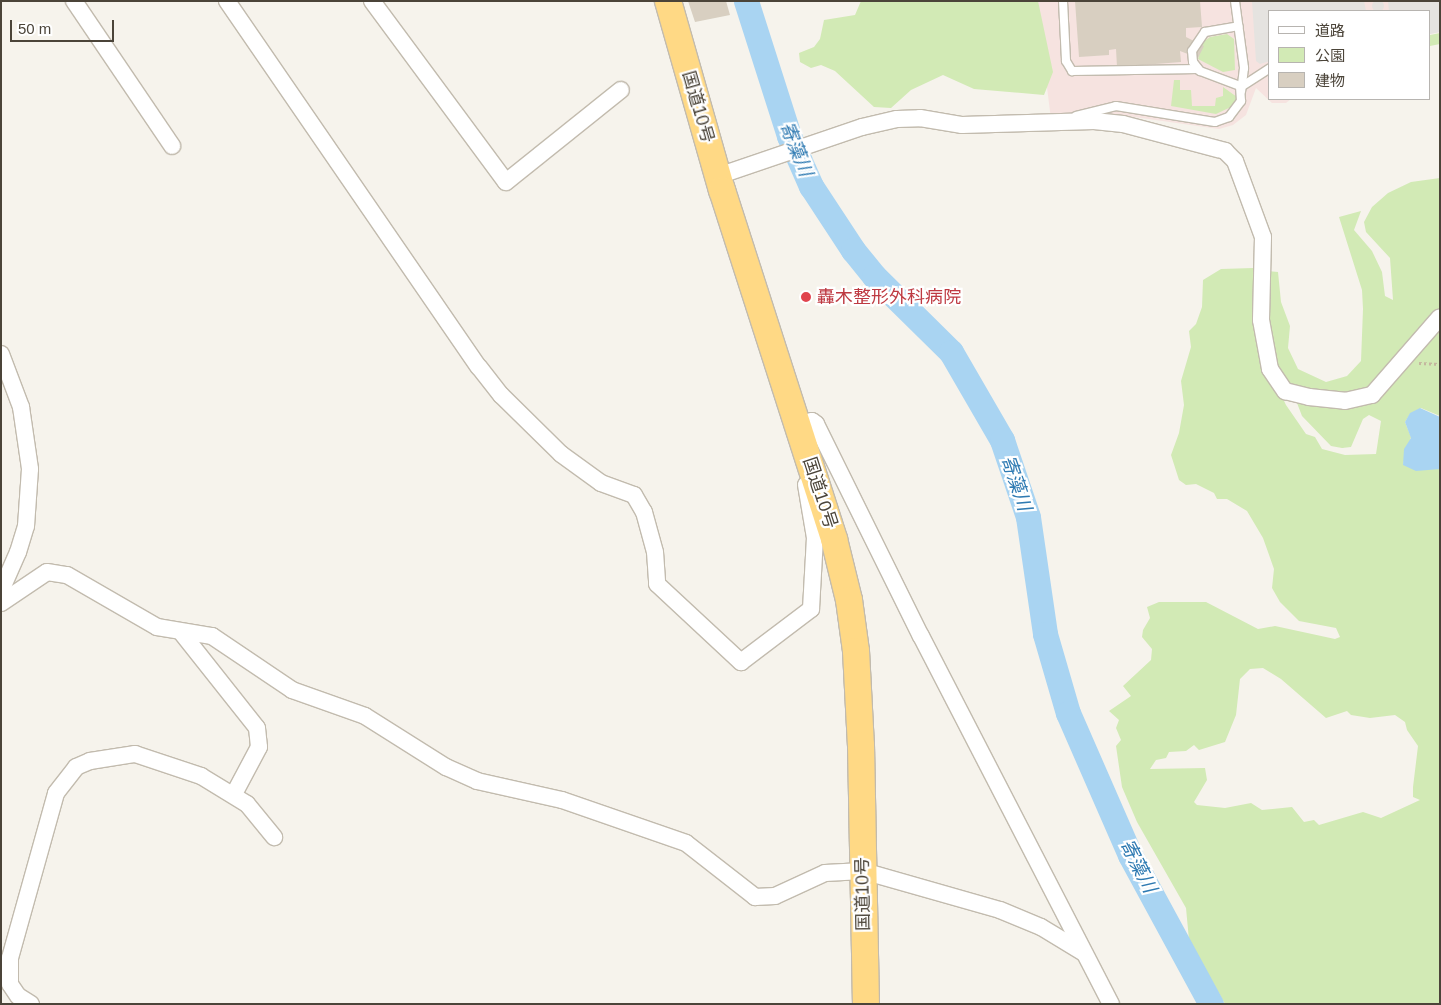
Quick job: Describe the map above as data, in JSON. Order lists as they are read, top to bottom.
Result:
{
  "streets": {
    "highway": ["国道10号"]
  },
  "water": ["寄藻川"],
  "places": ["轟木整形外科病院"],
  "legend": ["道路", "公園", "建物"],
  "scale_bar": "50 m"
}
